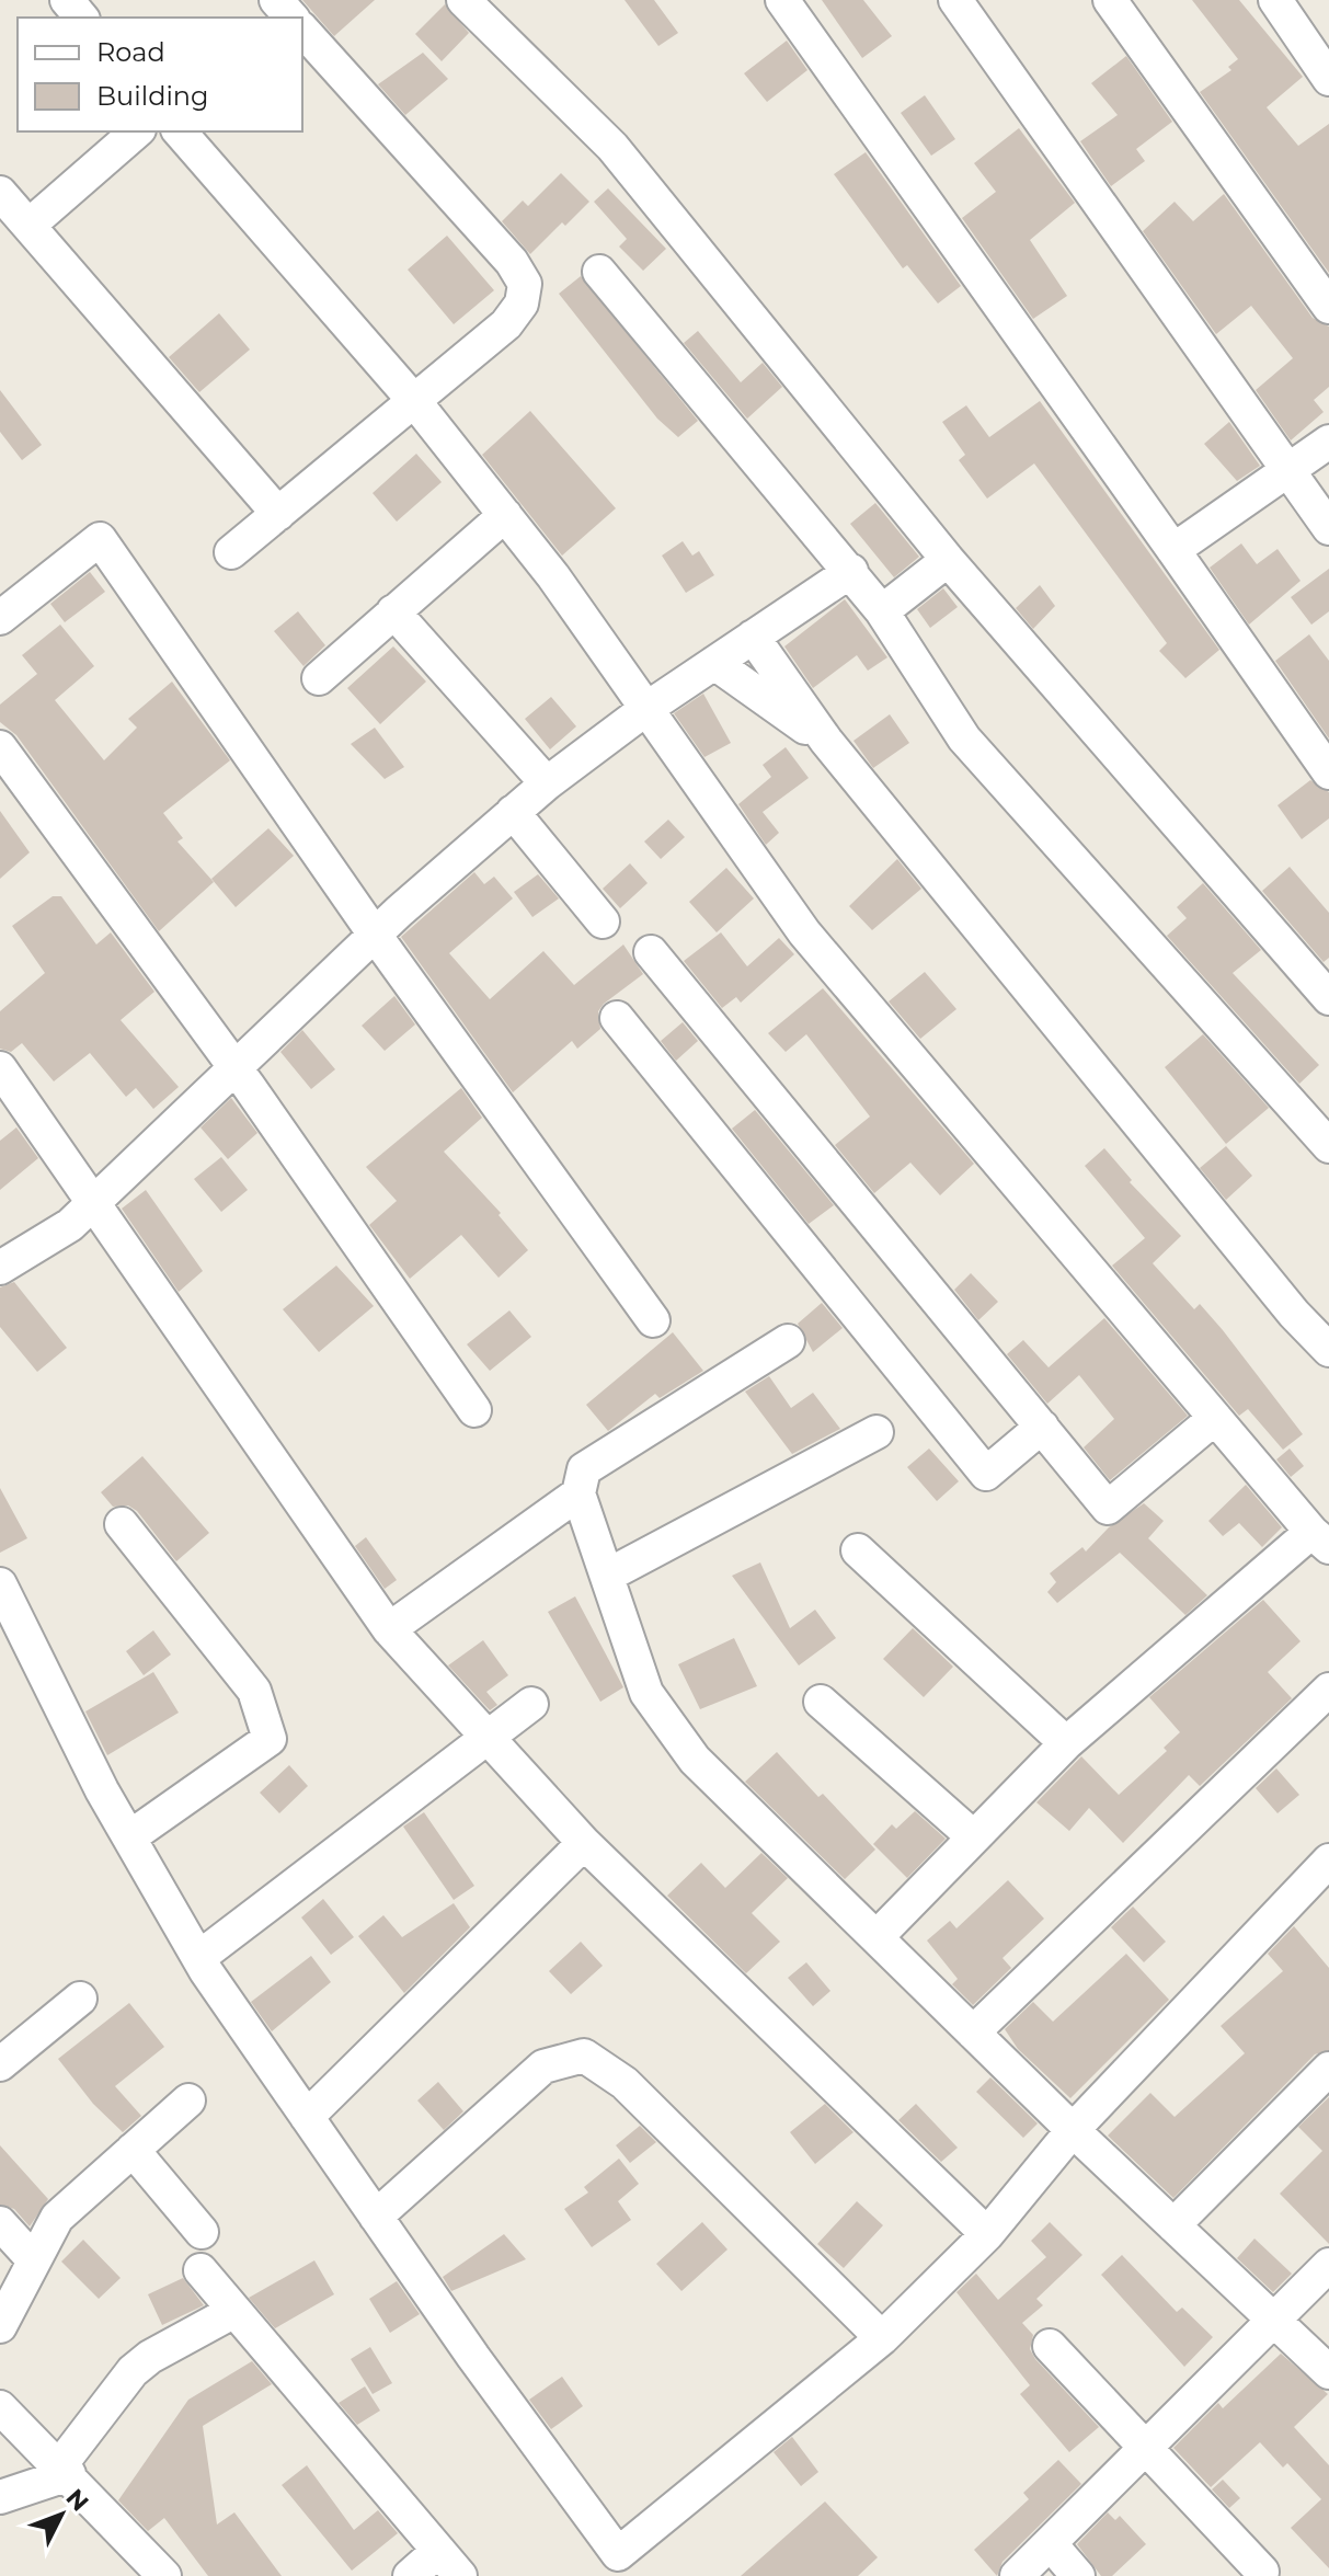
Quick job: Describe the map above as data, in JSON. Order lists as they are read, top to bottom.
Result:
{
  "legend": ["Road", "Building"],
  "north": "top right"
}
